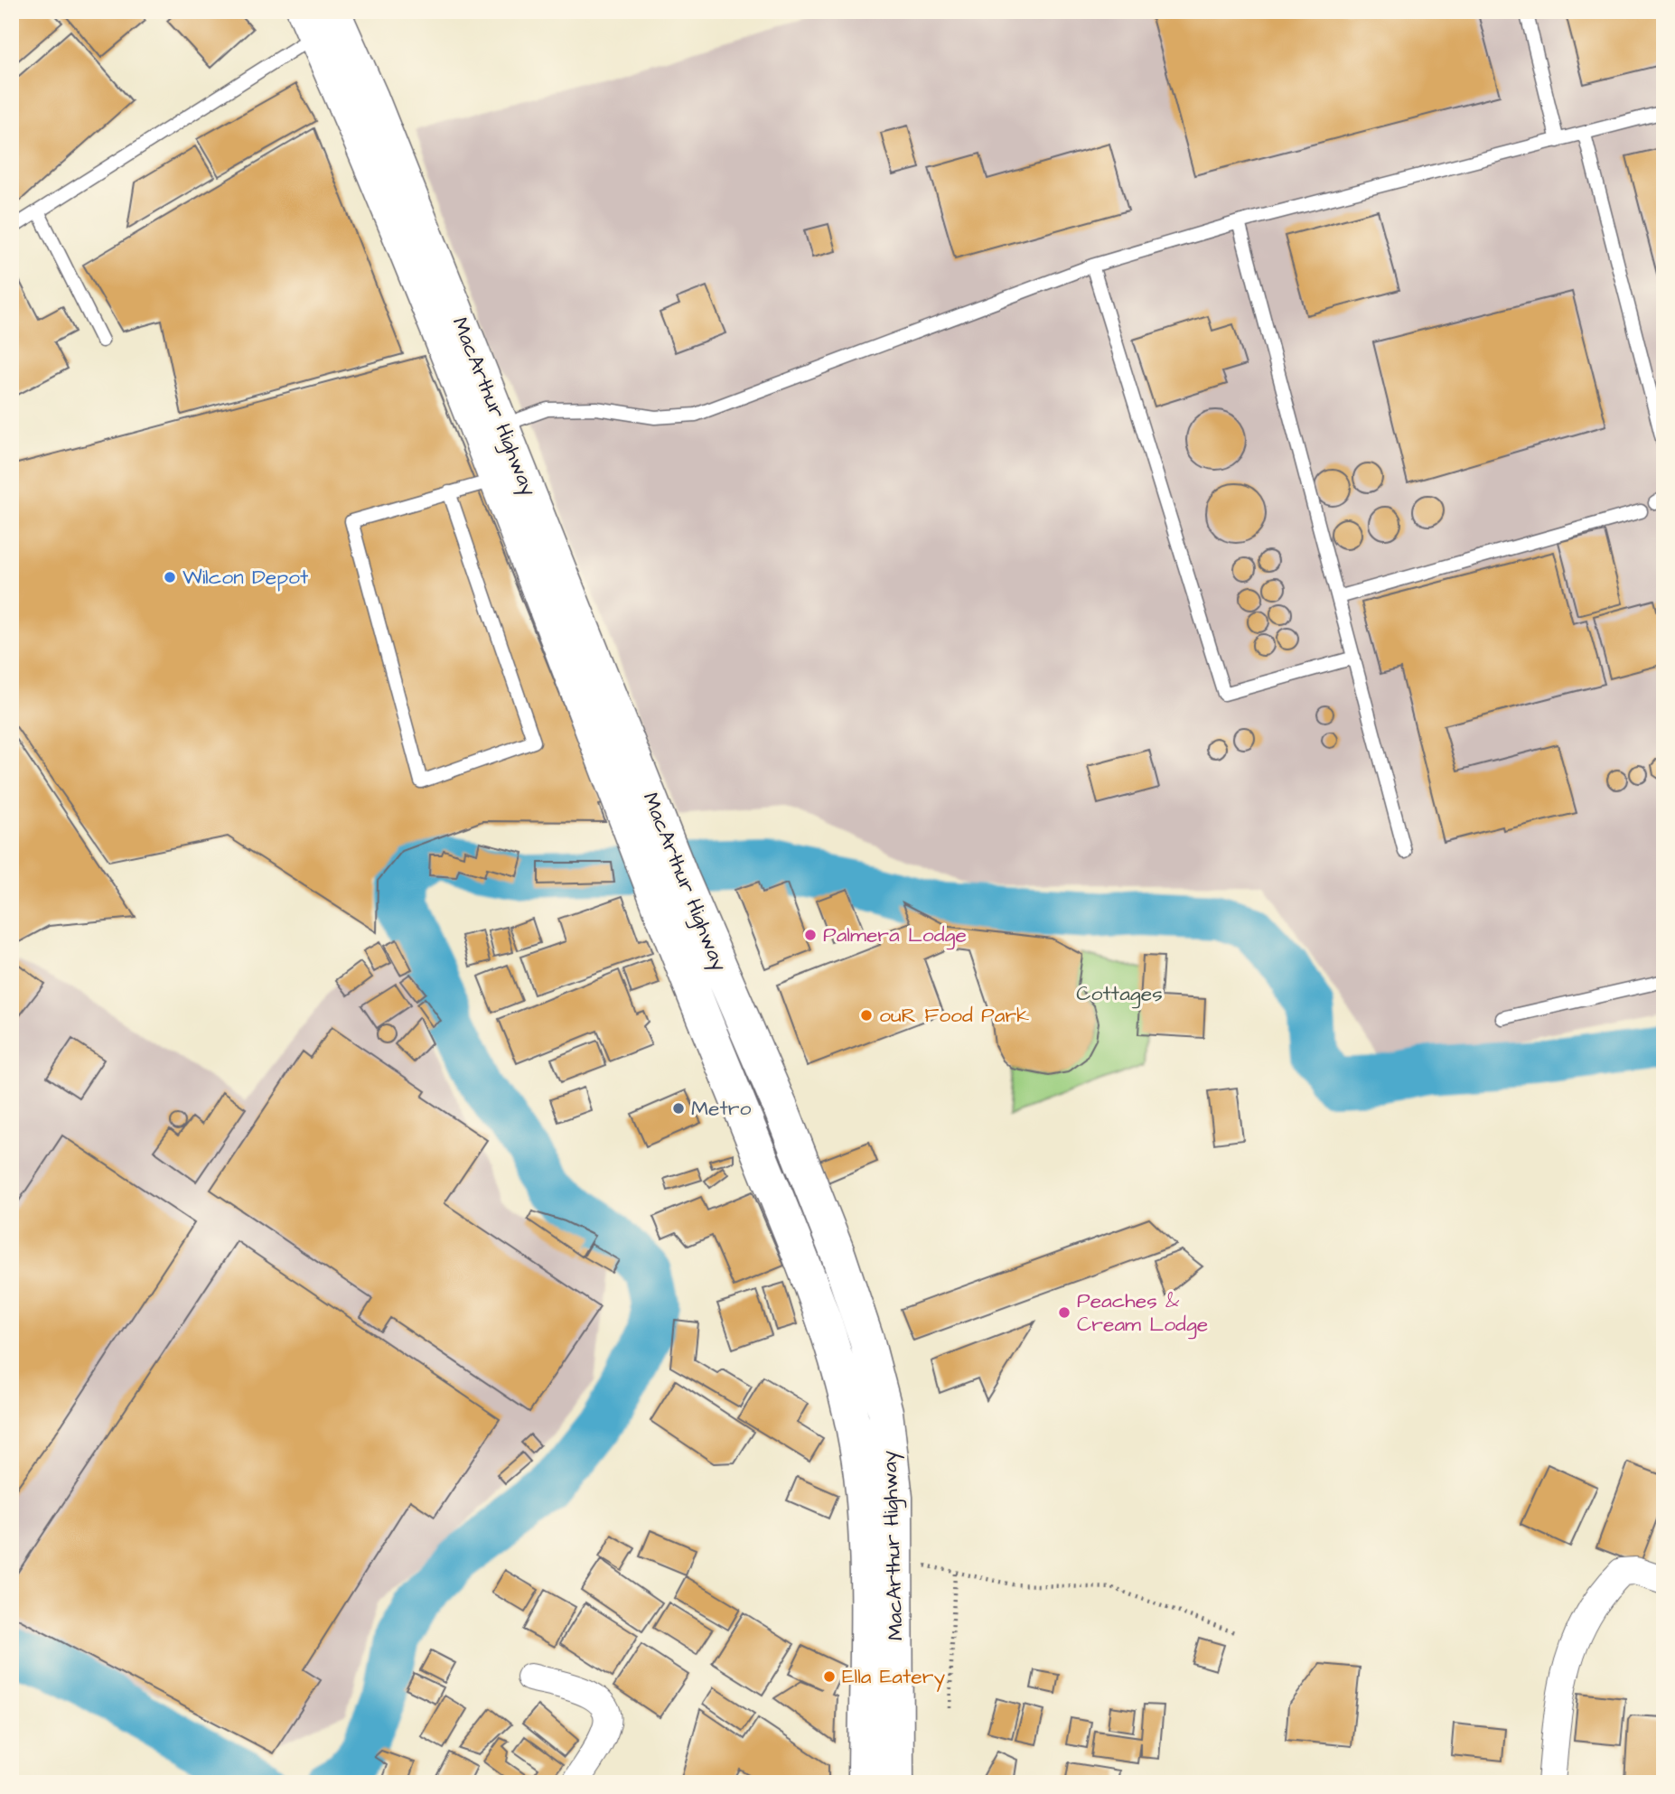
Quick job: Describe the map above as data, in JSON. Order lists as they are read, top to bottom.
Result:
{
  "streets": {
    "highway": ["MacArthur Highway"]
  },
  "parks": ["Cottages"],
  "places": [
    "Wilcon Depot",
    "Palmera Lodge",
    "ouR Food Park",
    "Metro",
    "Peaches & Cream Lodge",
    "Ella Eatery"
  ]
}
